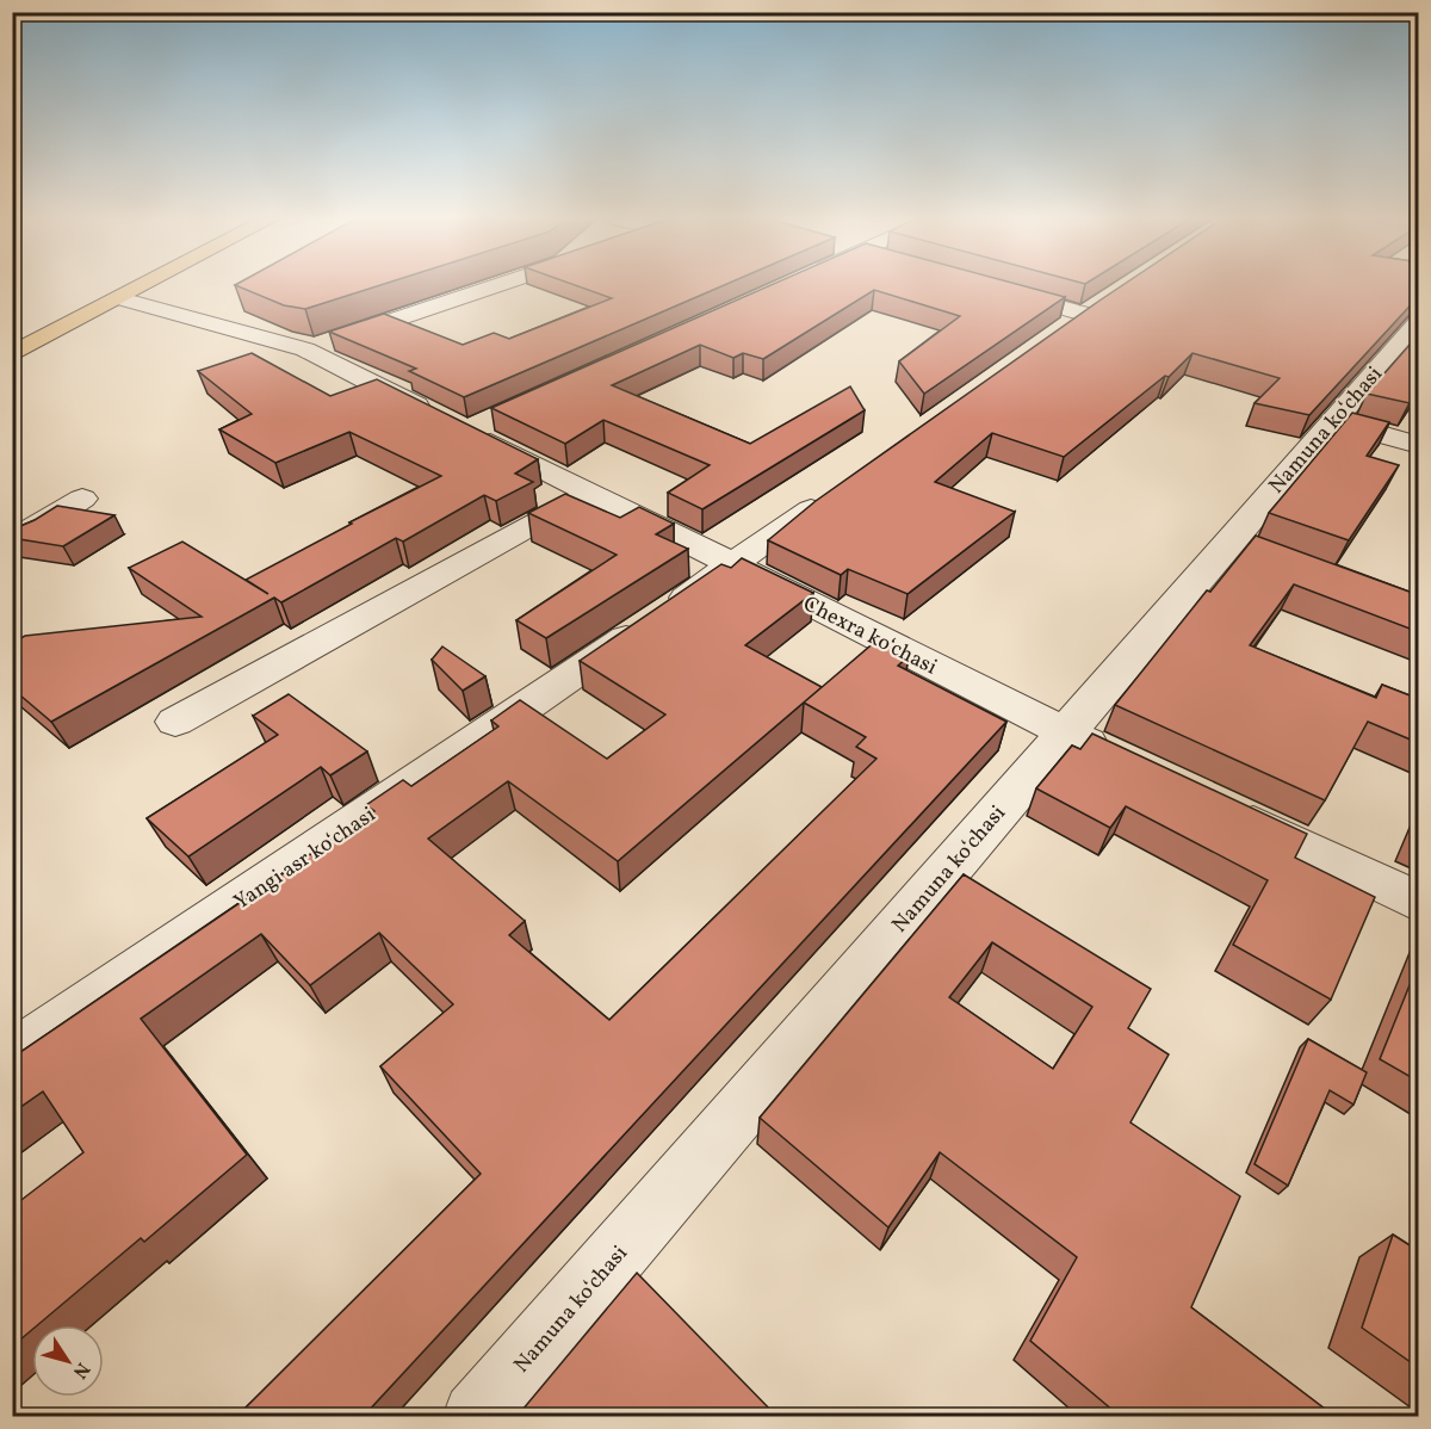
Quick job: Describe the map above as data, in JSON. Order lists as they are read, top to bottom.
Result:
{
  "streets": {
    "street": ["Namuna koʻchasi", "Chexra koʻchasi", "Yangi asr koʻchasi"]
  },
  "crossings": [
    ["Namuna koʻchasi", "Chexra koʻchasi"],
    ["Chexra koʻchasi", "Yangi asr koʻchasi"]
  ],
  "north": "bottom right"
}
